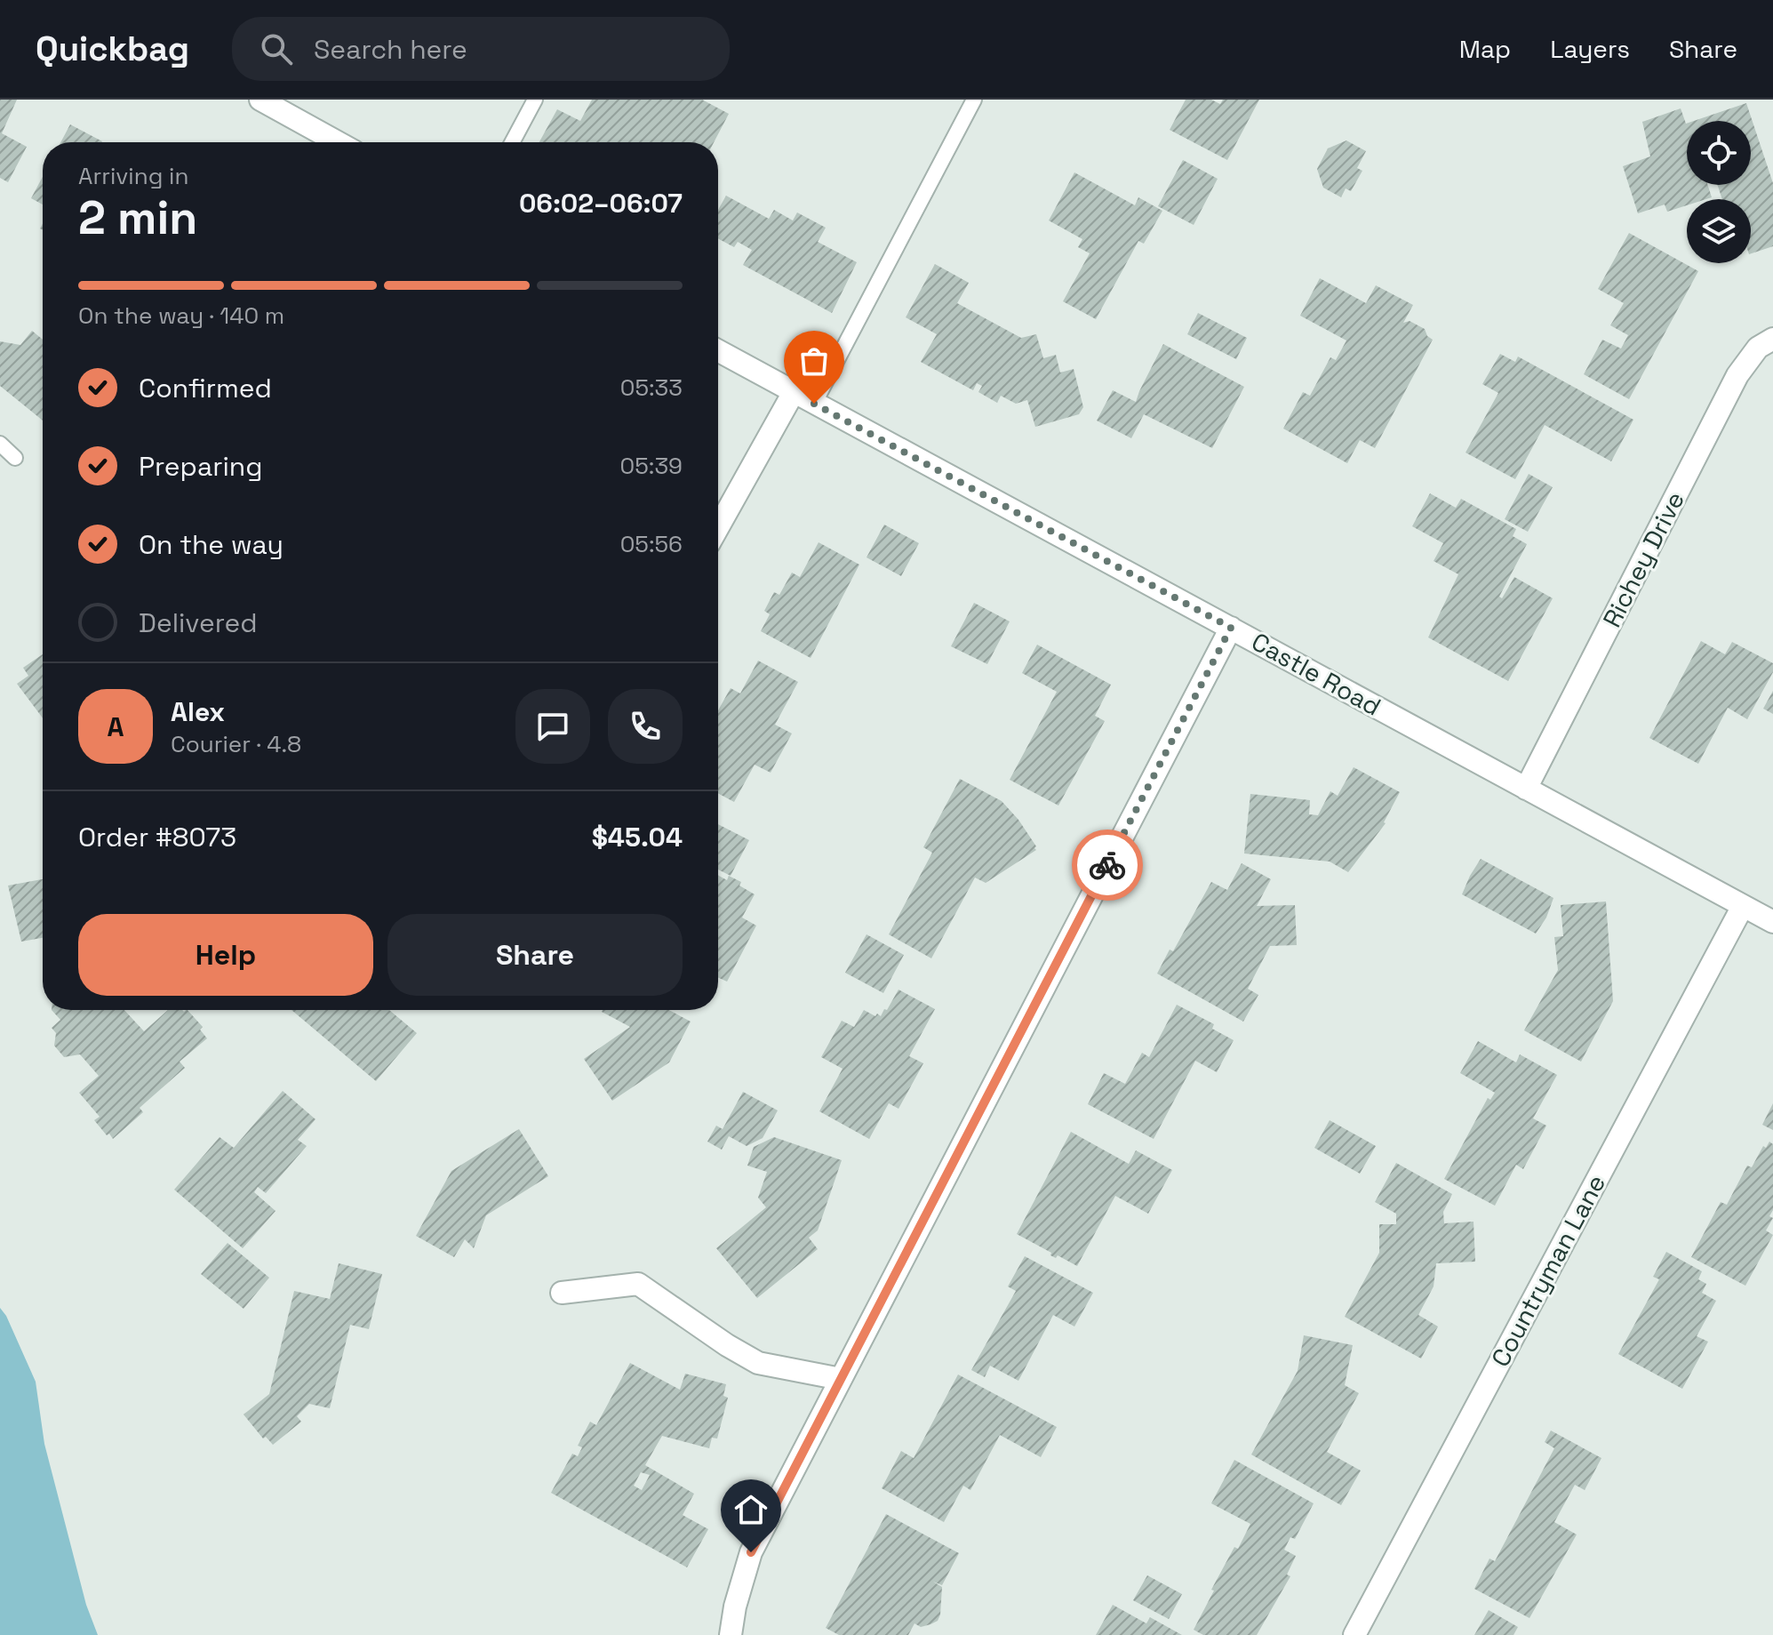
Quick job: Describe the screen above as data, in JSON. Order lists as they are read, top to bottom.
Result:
{
  "streets": {
    "street": ["Richey Drive", "Castle Road", "Countryman Lane"]
  },
  "crossings": [
    ["Richey Drive", "Castle Road"],
    ["Castle Road", "Countryman Lane"]
  ],
  "page": {
    "header": "Quickbag",
    "search": "Search here",
    "nav": ["Map", "Layers", "Share"],
    "heading": ["2 min", "Arriving in", "06:02–06:07"],
    "panel": [
      "Alex",
      "Courier · 4.8",
      "Order #8073",
      "$45.04"
    ],
    "bar": "On the way · 140 m",
    "list": [
      ["Confirmed", "05:33"],
      ["Preparing", "05:39"],
      ["On the way", "05:56"],
      "Delivered"
    ],
    "round": "A",
    "buttons": ["Help", "Share"]
  }
}
